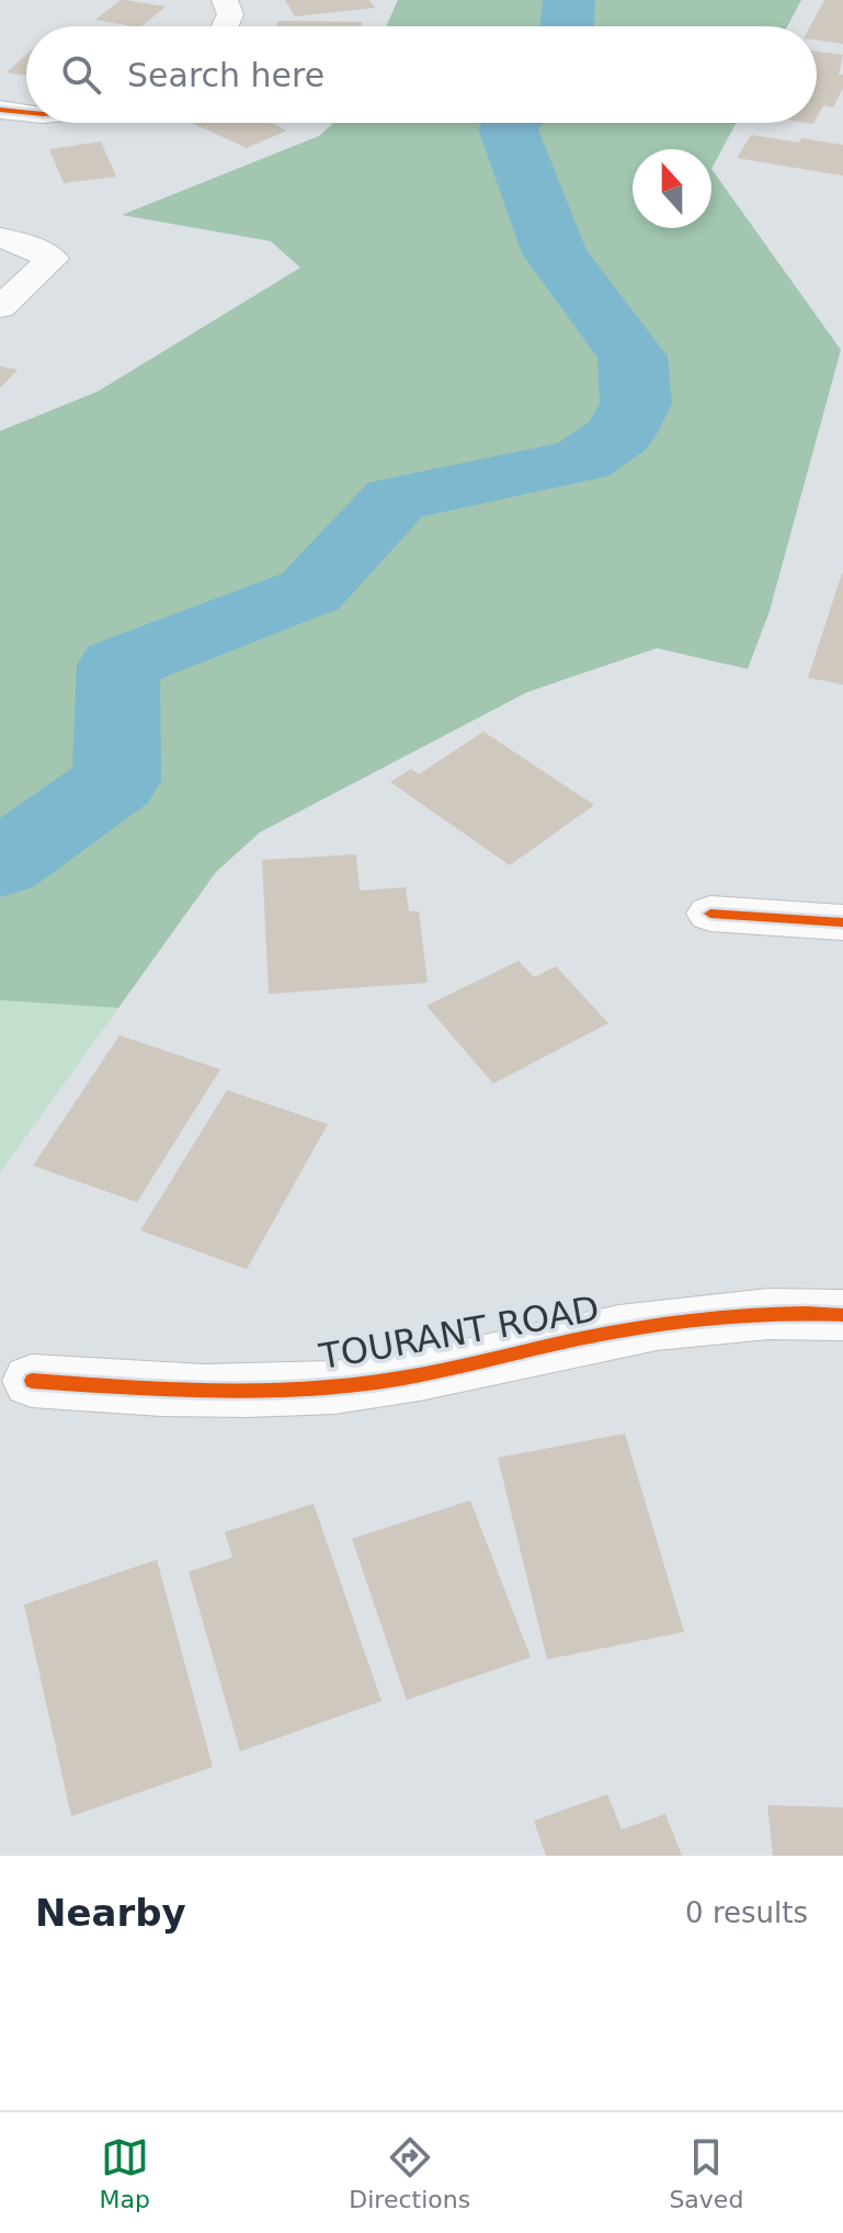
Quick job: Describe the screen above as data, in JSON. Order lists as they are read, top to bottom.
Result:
{
  "streets": {
    "street": ["TOURANT ROAD"]
  },
  "north": "top",
  "page": {
    "search": "Search here",
    "heading": ["Nearby", "0 results"],
    "nav": ["Map", "Directions", "Saved"]
  }
}
